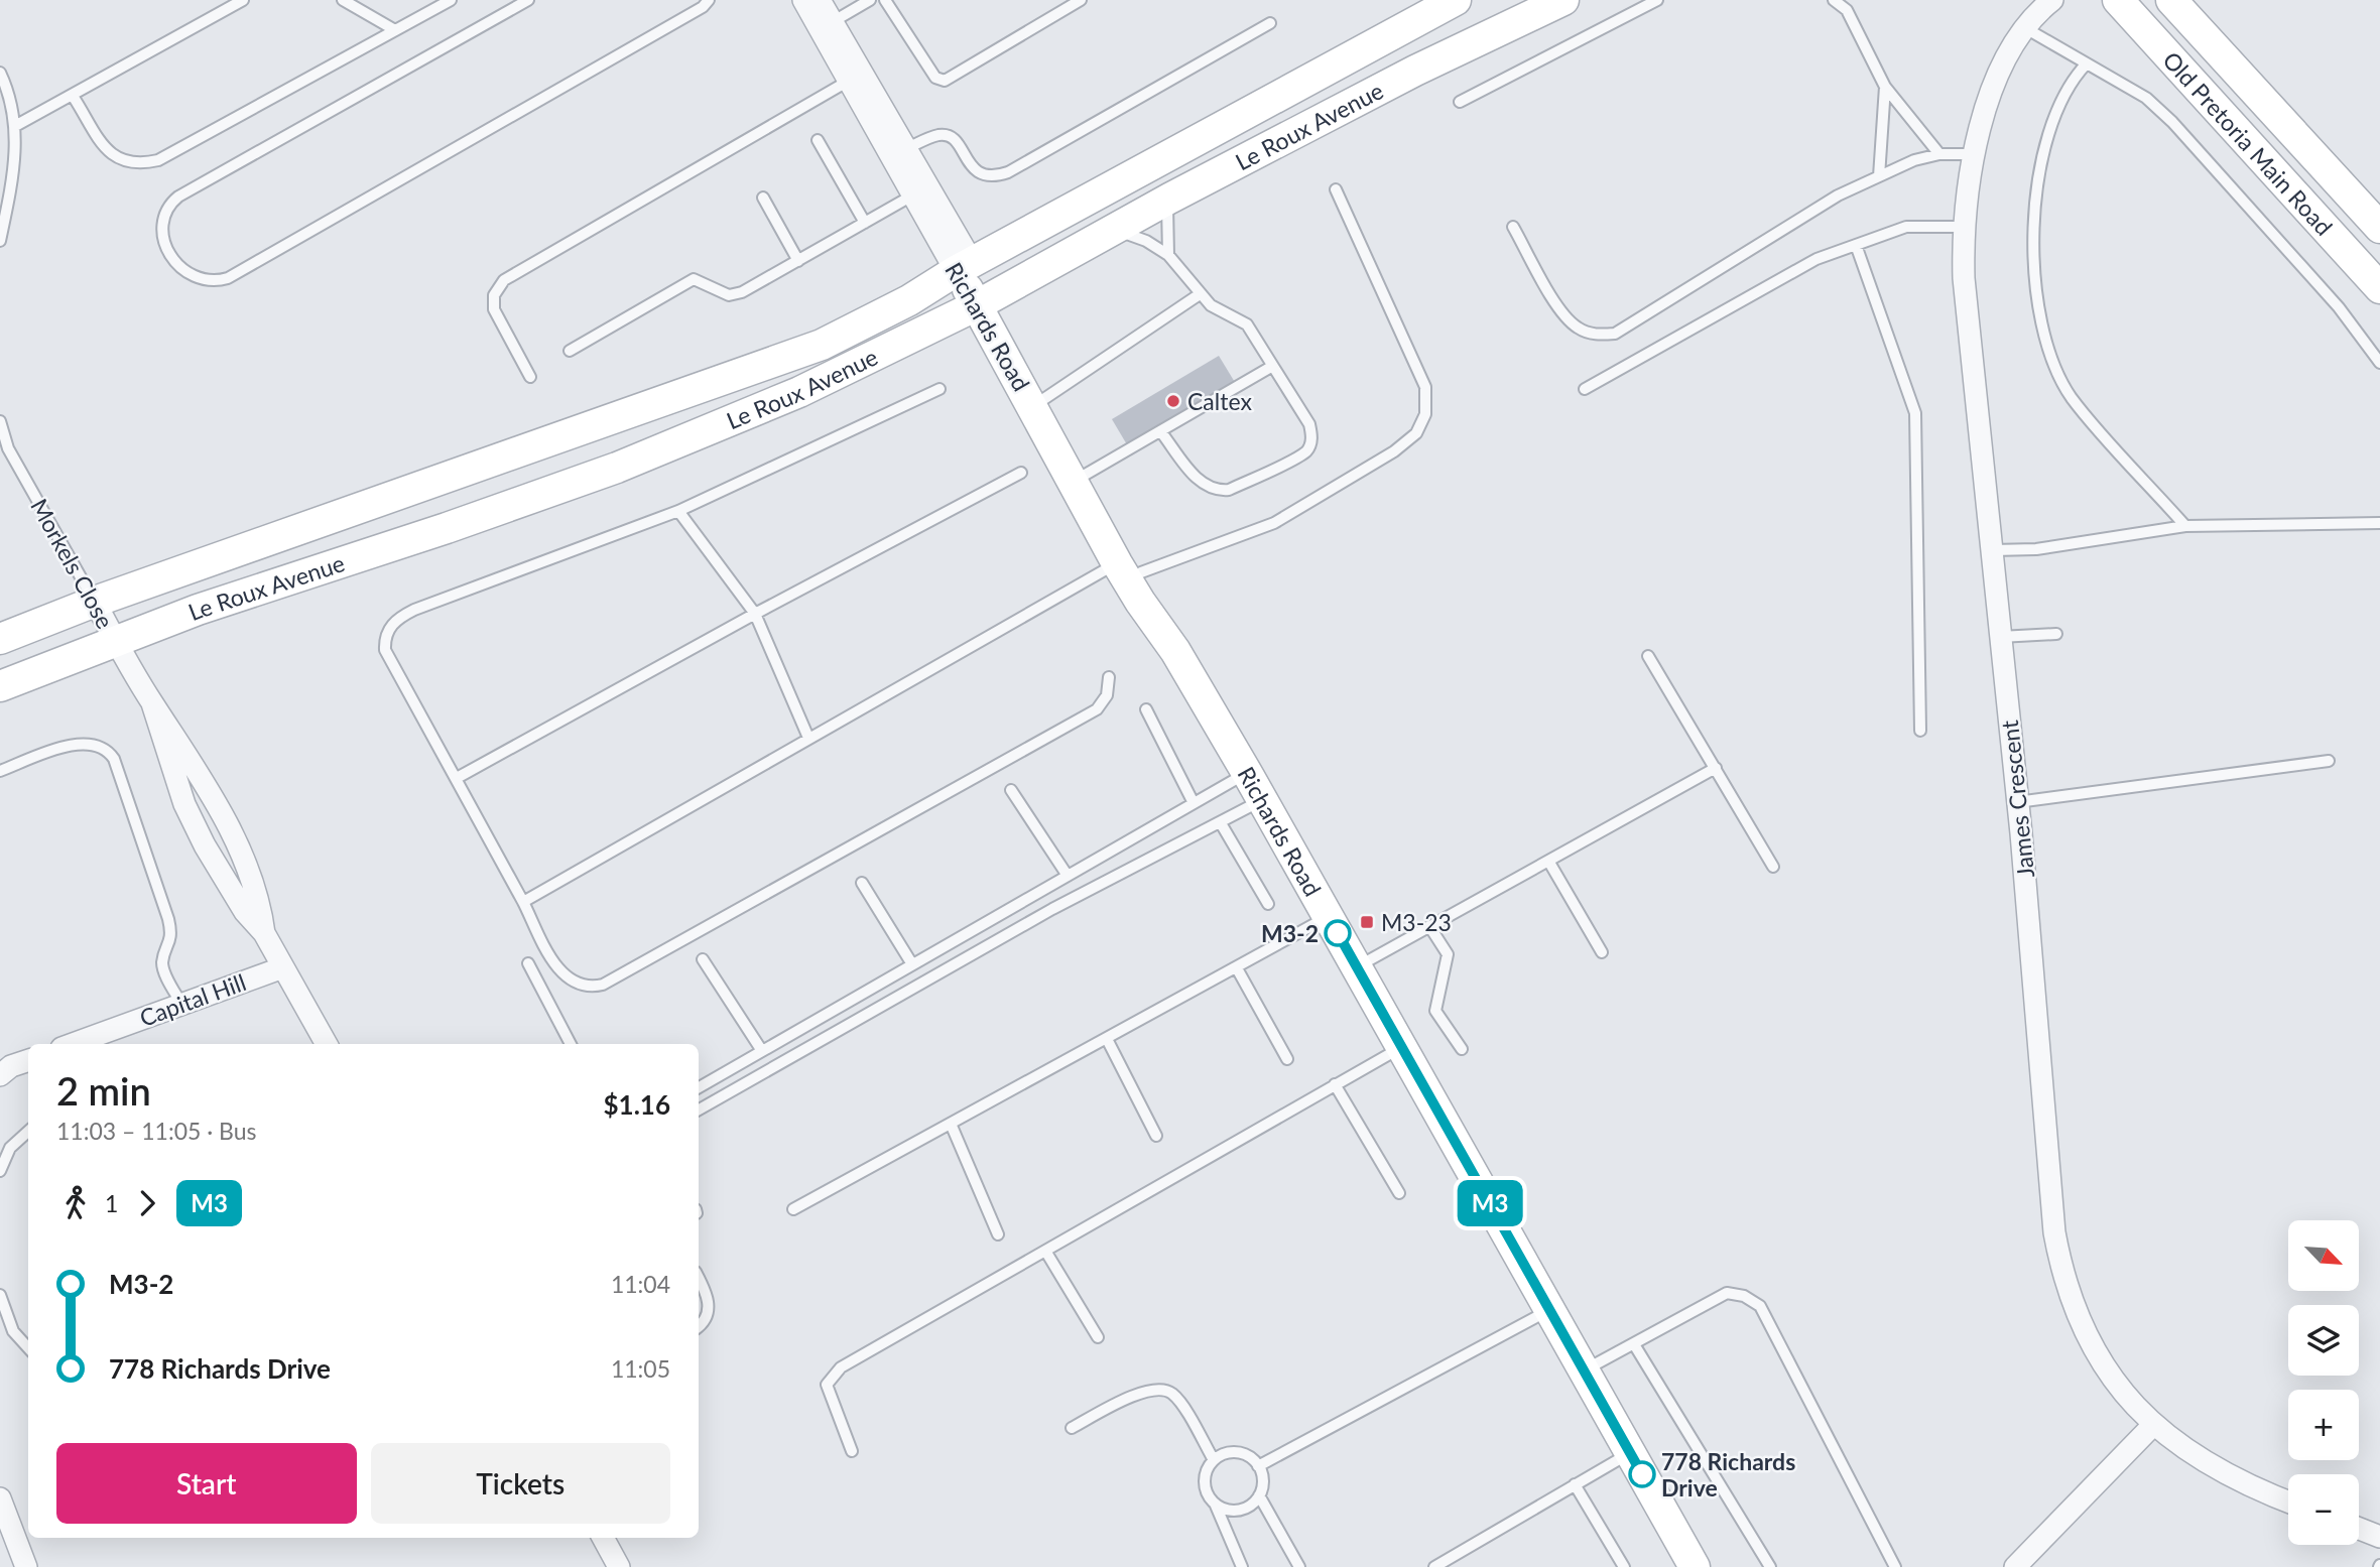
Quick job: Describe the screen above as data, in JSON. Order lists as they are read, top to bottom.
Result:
{
  "streets": {
    "main road": ["Le Roux Avenue", "Old Pretoria Main Road", "Richards Road"],
    "street": ["Morkels Close", "James Crescent", "Capital Hill"]
  },
  "crossings": [
    ["Le Roux Avenue", "Richards Road"],
    ["Le Roux Avenue", "Morkels Close"],
    ["Morkels Close", "Capital Hill"]
  ],
  "places": {
    "other": ["Caltex", "M3-2", "778 Richards Drive"],
    "transit": ["M3-23"]
  },
  "lines": ["bus line M3"],
  "north": "bottom right",
  "page": {
    "on_map": "M3",
    "heading": ["2 min", "11:03 – 11:05 · Bus", "$1.16"],
    "legs": ["1", "M3"],
    "map_buttons": ["+", "−"],
    "list": [
      {
        "name": "M3-2",
        "value": "11:04"
      },
      {
        "name": "778 Richards Drive",
        "value": "11:05"
      }
    ],
    "buttons": ["Start", "Tickets"]
  }
}
